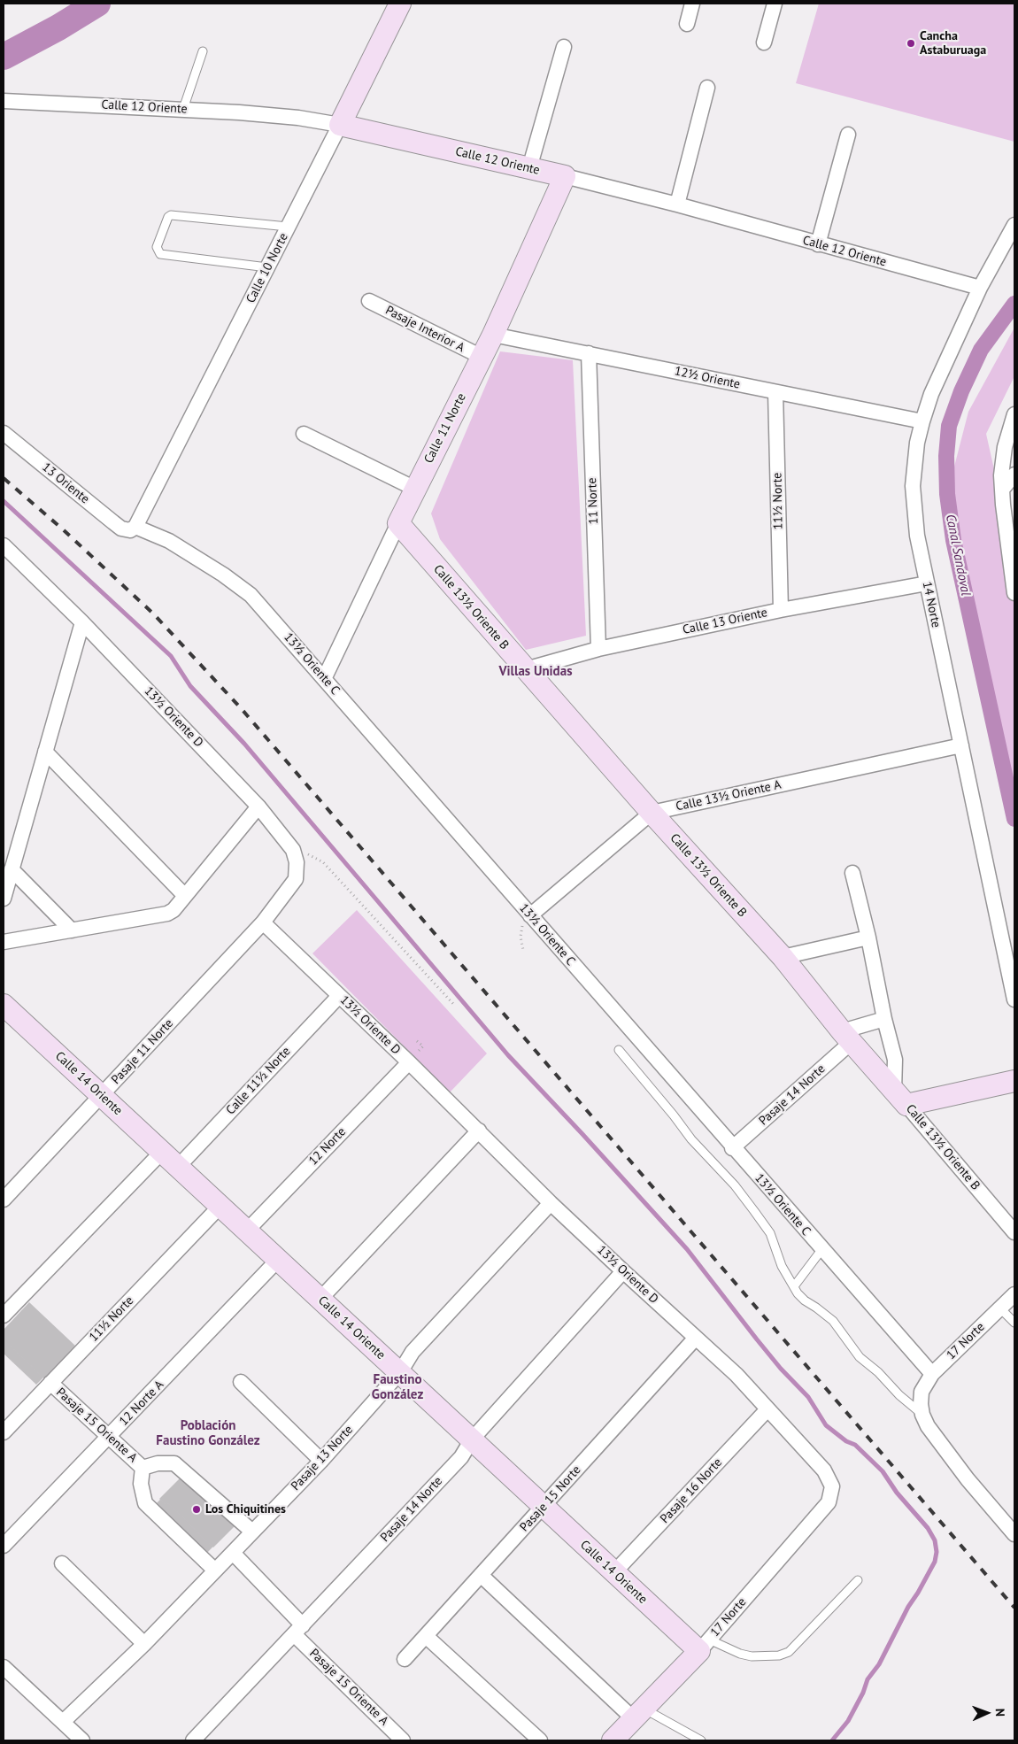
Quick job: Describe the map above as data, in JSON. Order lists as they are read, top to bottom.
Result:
{
  "streets": {
    "street": [
      "Calle 12 Oriente",
      "Calle 10 Norte",
      "Pasaje Interior A",
      "12½ Oriente",
      "Calle 11 Norte",
      "13 Oriente",
      "11 Norte",
      "11½ Norte",
      "14 Norte",
      "Calle 13½ Oriente B",
      "Calle 13 Oriente",
      "13½ Oriente C",
      "13½ Oriente D",
      "Calle 13½ Oriente A",
      "Pasaje 11 Norte",
      "Calle 11½ Norte",
      "Calle 14 Oriente",
      "Pasaje 14 Norte",
      "12 Norte",
      "17 Norte",
      "12 Norte A",
      "Pasaje 15 Oriente A",
      "Pasaje 13 Norte",
      "Pasaje 16 Norte",
      "Pasaje 15 Norte"
    ]
  },
  "crossings": [
    ["Calle 12 Oriente", "Calle 10 Norte"],
    ["Calle 12 Oriente", "Calle 11 Norte"],
    ["Calle 12 Oriente", "14 Norte"],
    ["Calle 10 Norte", "13 Oriente"],
    ["Calle 10 Norte", "13½ Oriente C"],
    ["Pasaje Interior A", "Calle 11 Norte"],
    ["12½ Oriente", "Calle 11 Norte"],
    ["12½ Oriente", "11 Norte"],
    ["12½ Oriente", "11½ Norte"],
    ["12½ Oriente", "14 Norte"],
    ["Calle 11 Norte", "Calle 13½ Oriente B"],
    ["Calle 11 Norte", "13½ Oriente C"],
    ["13 Oriente", "13½ Oriente C"],
    ["11 Norte", "Calle 13 Oriente"],
    ["11½ Norte", "Calle 13 Oriente"],
    ["11½ Norte", "Calle 14 Oriente"],
    ["11½ Norte", "Pasaje 15 Oriente A"],
    ["14 Norte", "Calle 13 Oriente"],
    ["14 Norte", "Calle 13½ Oriente A"],
    ["Calle 13½ Oriente B", "Calle 13 Oriente"],
    ["Calle 13½ Oriente B", "Calle 13½ Oriente A"],
    ["Calle 13½ Oriente B", "Pasaje 14 Norte"],
    ["13½ Oriente C", "Calle 13½ Oriente A"],
    ["13½ Oriente C", "Pasaje 14 Norte"],
    ["13½ Oriente C", "17 Norte"],
    ["13½ Oriente D", "Pasaje 11 Norte"],
    ["13½ Oriente D", "Calle 11½ Norte"],
    ["13½ Oriente D", "Pasaje 14 Norte"],
    ["13½ Oriente D", "12 Norte"],
    ["13½ Oriente D", "17 Norte"],
    ["13½ Oriente D", "Pasaje 13 Norte"],
    ["13½ Oriente D", "Pasaje 16 Norte"],
    ["13½ Oriente D", "Pasaje 15 Norte"],
    ["Pasaje 11 Norte", "Calle 14 Oriente"],
    ["Calle 11½ Norte", "Calle 14 Oriente"],
    ["Calle 14 Oriente", "Pasaje 14 Norte"],
    ["Calle 14 Oriente", "12 Norte"],
    ["Calle 14 Oriente", "17 Norte"],
    ["Calle 14 Oriente", "12 Norte A"],
    ["Calle 14 Oriente", "Pasaje 13 Norte"],
    ["Calle 14 Oriente", "Pasaje 16 Norte"],
    ["Calle 14 Oriente", "Pasaje 15 Norte"],
    ["Pasaje 14 Norte", "Pasaje 15 Oriente A"],
    ["12 Norte A", "Pasaje 15 Oriente A"],
    ["Pasaje 15 Oriente A", "Pasaje 13 Norte"]
  ],
  "districts": ["Villas Unidas", "Faustino González", "Población Faustino González"],
  "water": ["Canal Sandoval"],
  "places": ["Cancha Astaburuaga", "Los Chiquitines"],
  "north": "right"
}
